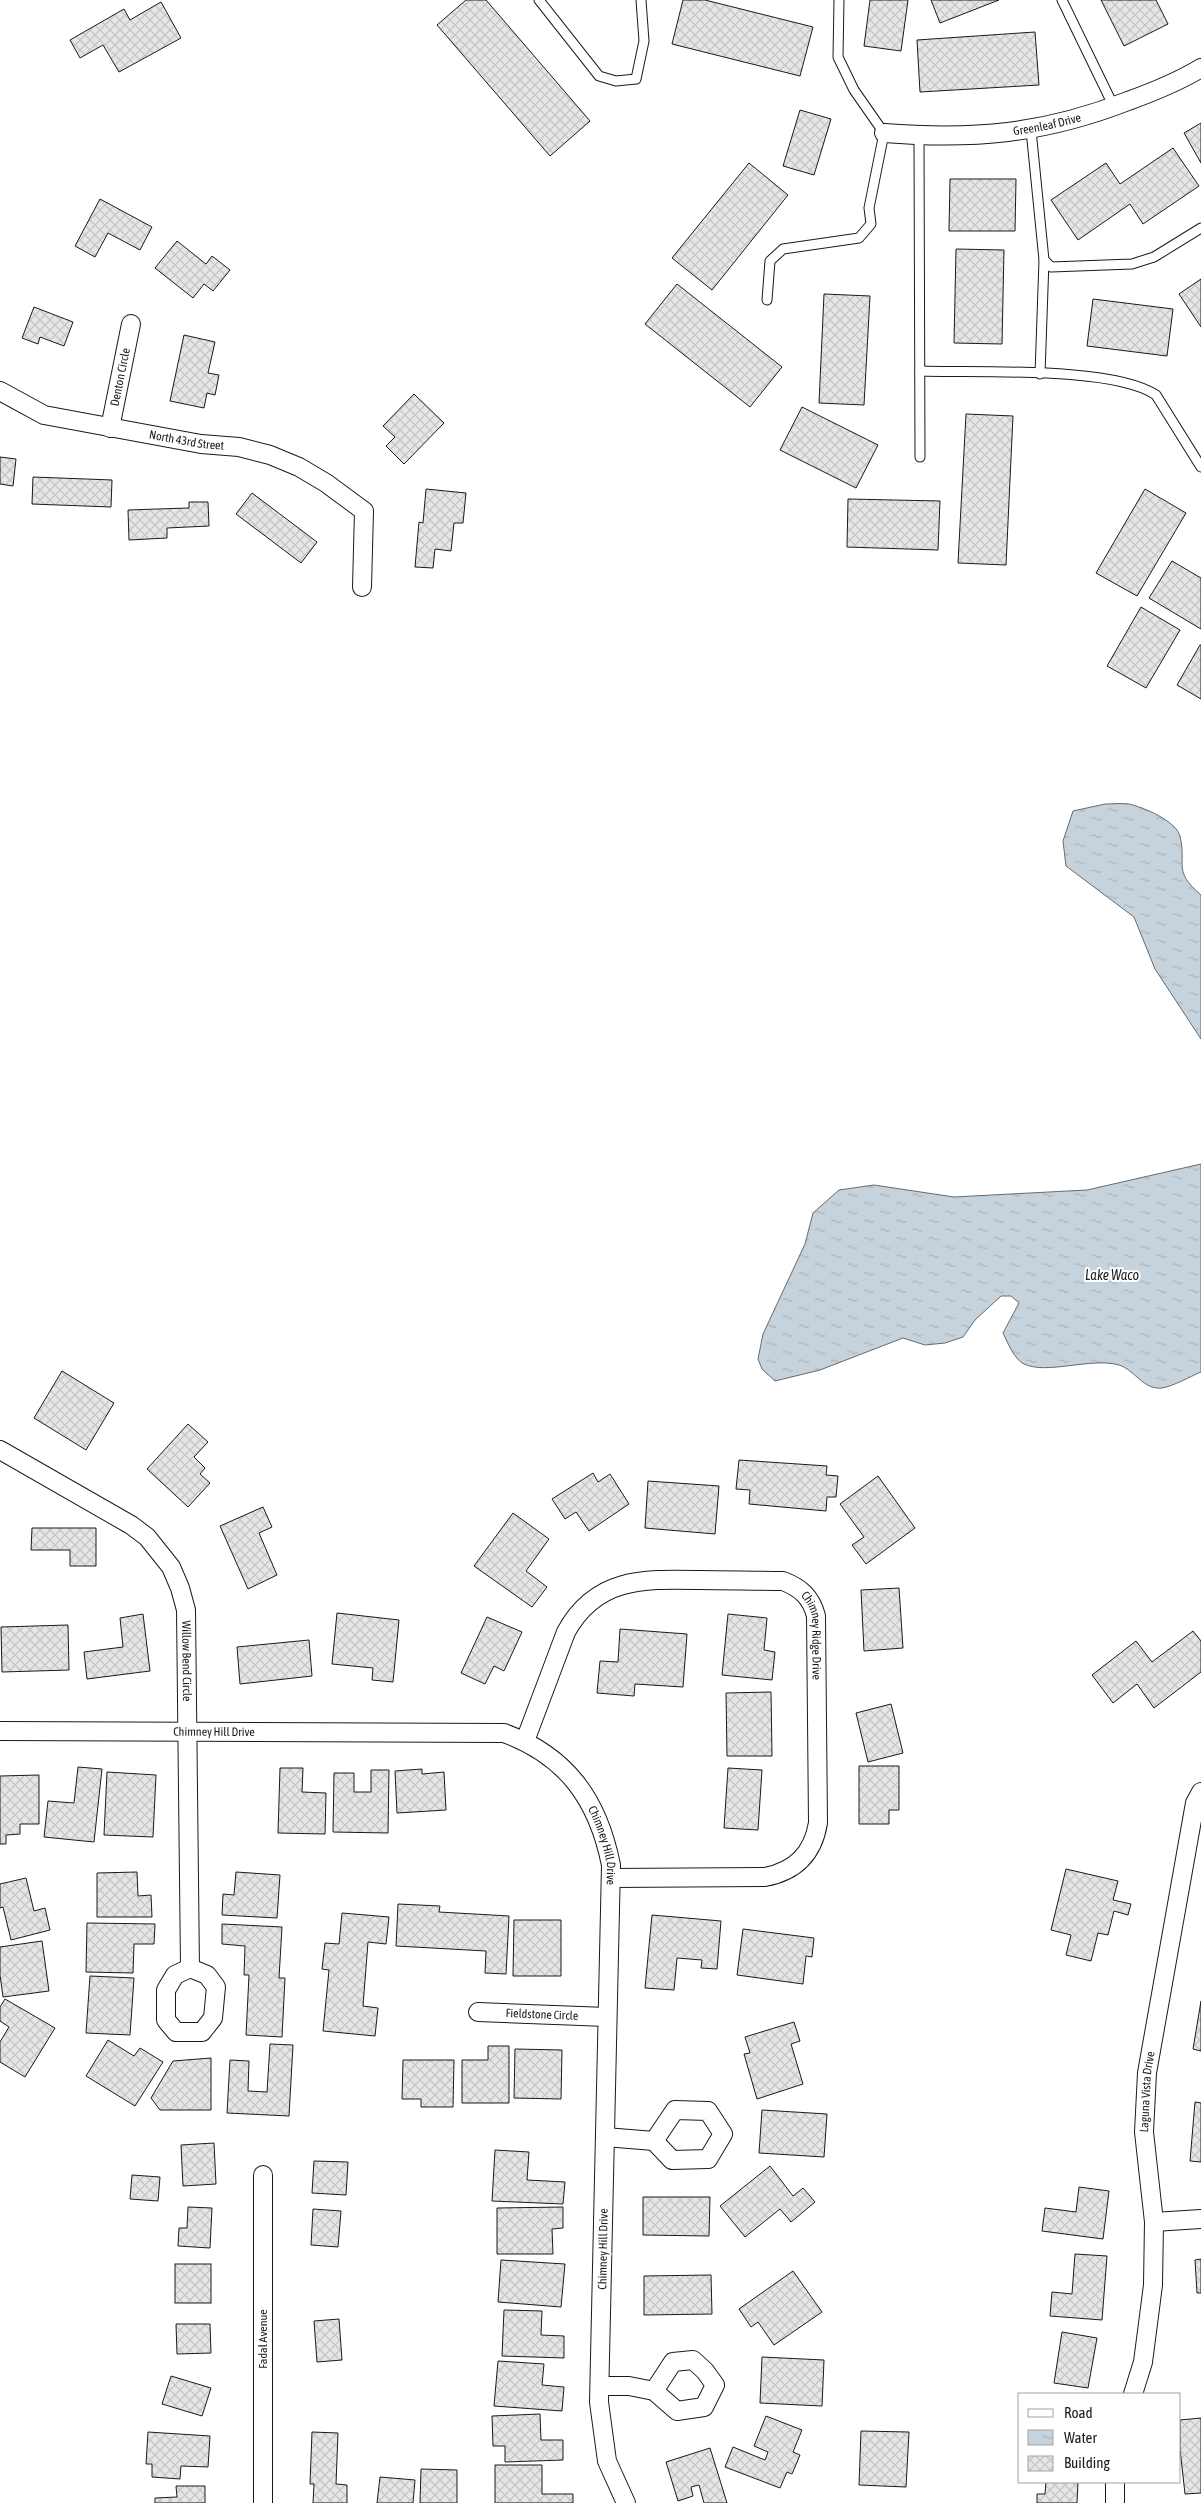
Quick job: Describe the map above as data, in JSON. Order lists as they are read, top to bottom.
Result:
{
  "streets": {
    "street": [
      "Greenleaf Drive",
      "Denton Circle",
      "North 43rd Street",
      "Chimney Ridge Drive",
      "Willow Bend Circle",
      "Chimney Hill Drive",
      "Fieldstone Circle",
      "Laguna Vista Drive",
      "Fadal Avenue"
    ]
  },
  "crossings": [
    ["Denton Circle", "North 43rd Street"],
    ["Chimney Ridge Drive", "Chimney Hill Drive"],
    ["Willow Bend Circle", "Chimney Hill Drive"],
    ["Chimney Hill Drive", "Fieldstone Circle"]
  ],
  "water": ["Lake Waco"],
  "legend": ["Road", "Water", "Building"]
}
